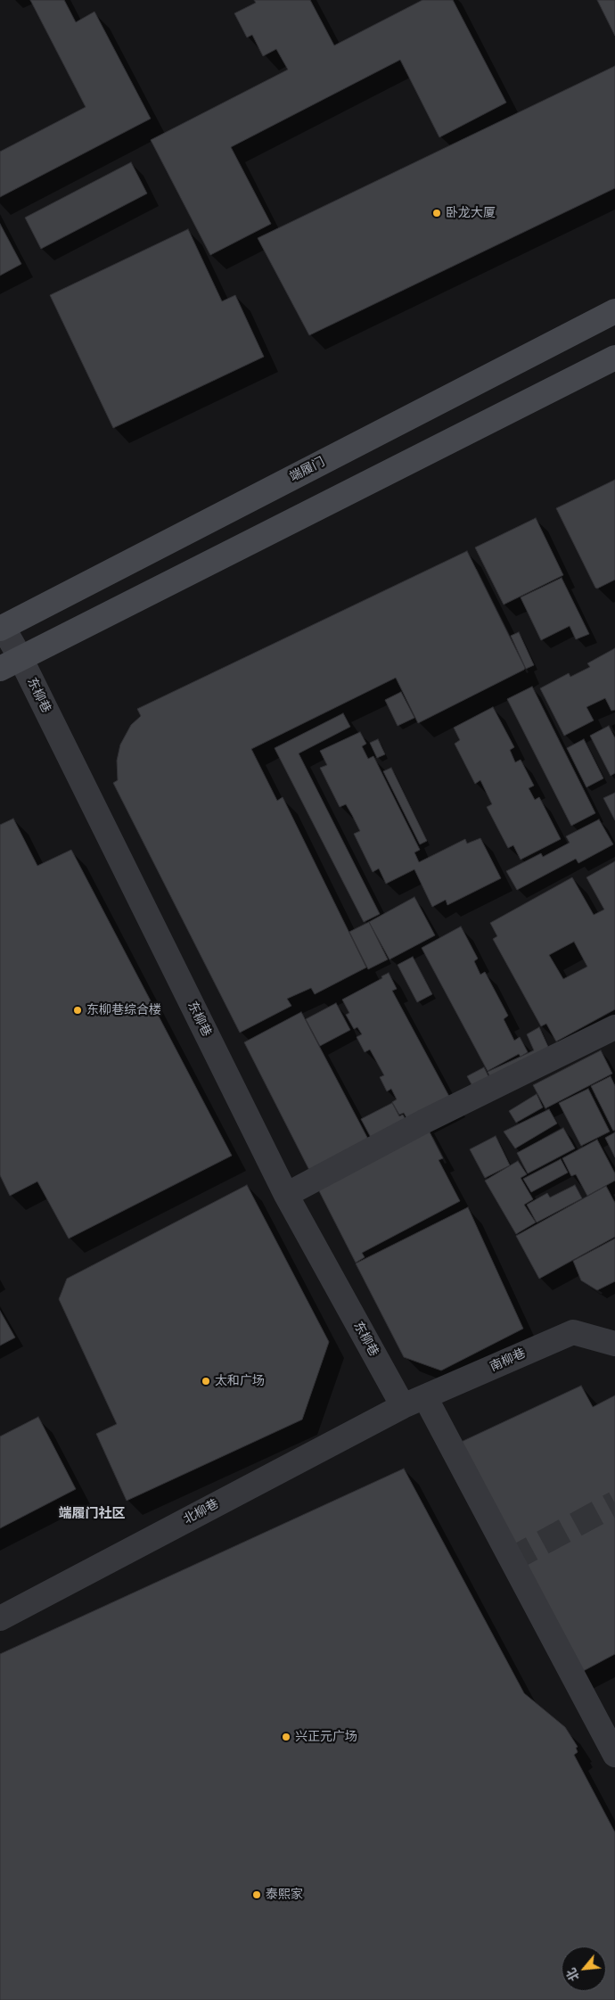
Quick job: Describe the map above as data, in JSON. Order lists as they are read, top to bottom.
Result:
{
  "streets": {
    "main road": ["端履门"],
    "street": ["东柳巷", "南柳巷", "北柳巷"]
  },
  "crossings": [
    ["端履门", "东柳巷"],
    ["东柳巷", "南柳巷"],
    ["东柳巷", "北柳巷"],
    ["南柳巷", "北柳巷"]
  ],
  "districts": ["端履门社区"],
  "places": [
    "卧龙大厦",
    "东柳巷综合楼",
    "太和广场",
    "兴正元广场",
    "泰熙家"
  ],
  "north": "bottom left"
}
